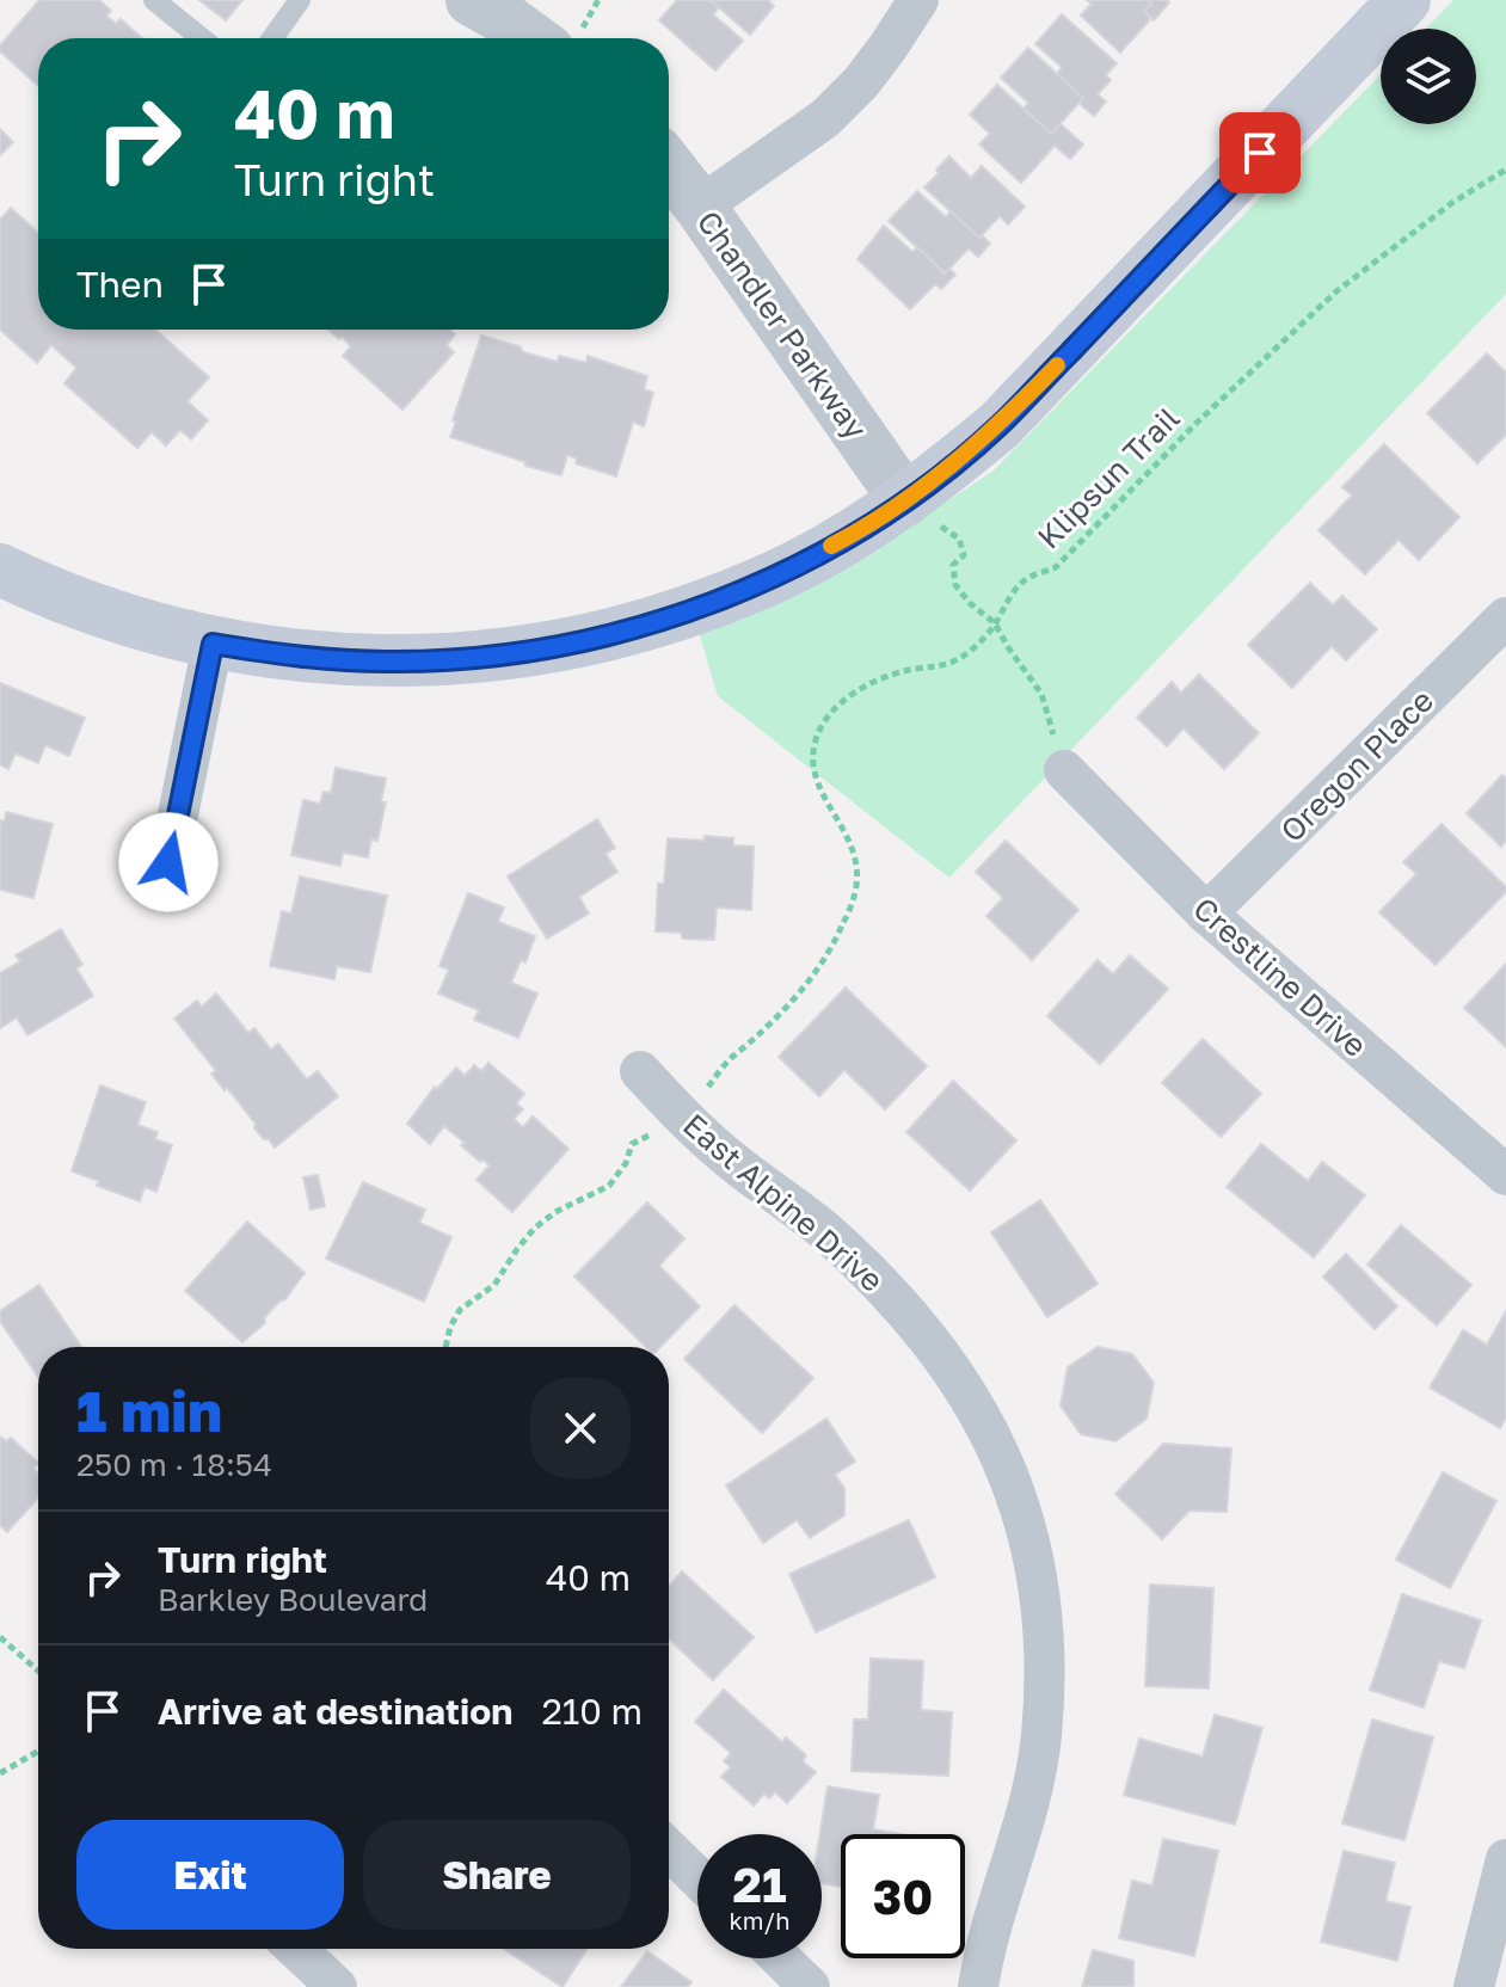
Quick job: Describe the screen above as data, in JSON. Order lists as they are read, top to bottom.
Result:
{
  "streets": {
    "street": [
      "Chandler Parkway",
      "Oregon Place",
      "Crestline Drive",
      "East Alpine Drive"
    ],
    "path": ["Klipsun Trail"]
  },
  "crossings": [
    ["Oregon Place", "Crestline Drive"]
  ],
  "page": {
    "turn": ["40 m", "Turn right"],
    "then": "Then",
    "heading": ["1 min", "250 m · 18:54"],
    "list": [
      {
        "name": "Turn right",
        "note": "Barkley Boulevard",
        "value": "40 m"
      },
      {
        "name": "Arrive at destination",
        "value": "210 m"
      }
    ],
    "buttons": ["Exit", "Share"],
    "speed": "21 km/h",
    "limit": "30"
  }
}
